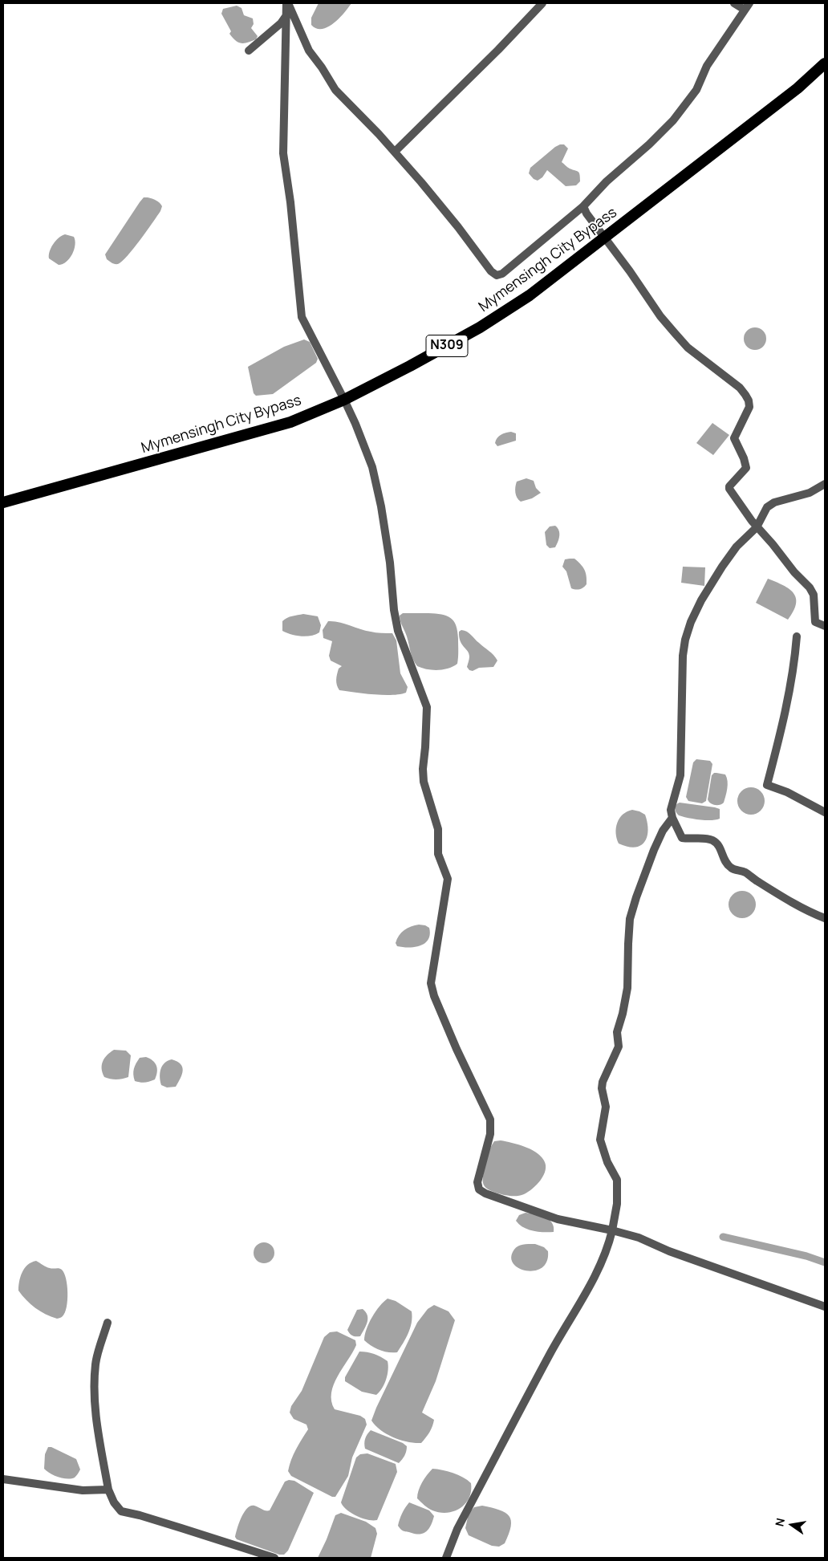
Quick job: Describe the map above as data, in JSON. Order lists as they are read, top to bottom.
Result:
{
  "streets": {
    "highway": ["Mymensingh City Bypass", "N309"]
  },
  "north": "left"
}
